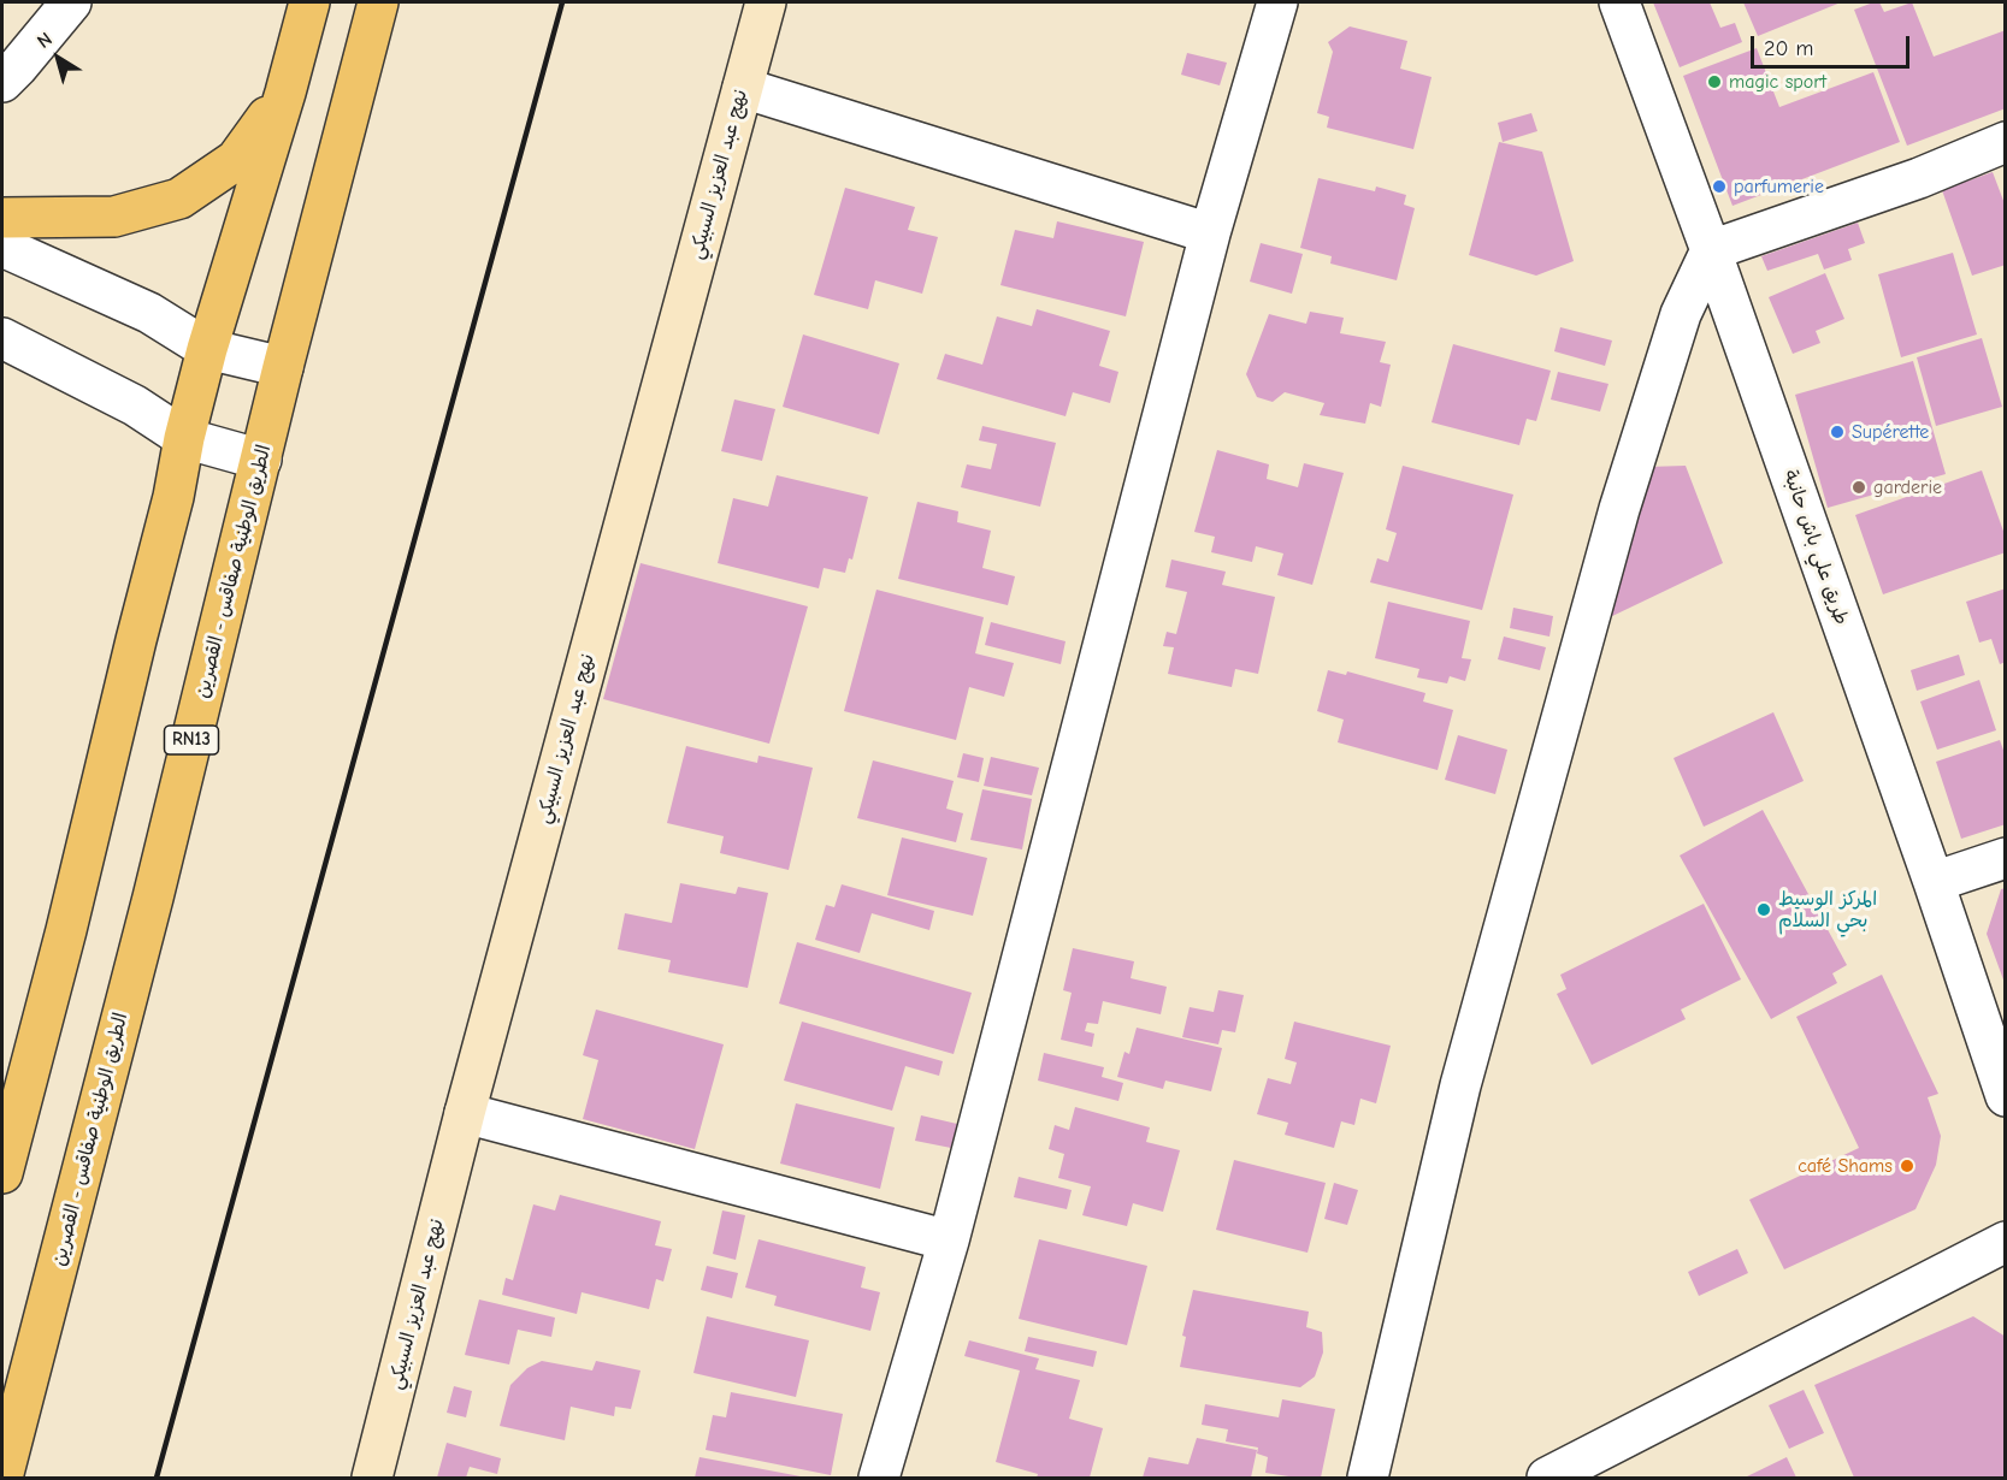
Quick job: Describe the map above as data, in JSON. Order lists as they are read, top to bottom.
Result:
{
  "streets": {
    "main road": ["الطريق الوطنية صفاقس - القصرين", "RN13"],
    "street": ["نهج عبد العزيز السبيكي", "طريق علي باش حانبة"]
  },
  "places": [
    "magic sport",
    "parfumerie",
    "Supérette",
    "garderie",
    "المركز الوسيط بحي السلام",
    "café Shams"
  ],
  "scale_bar": "20 m",
  "north": "top left"
}
